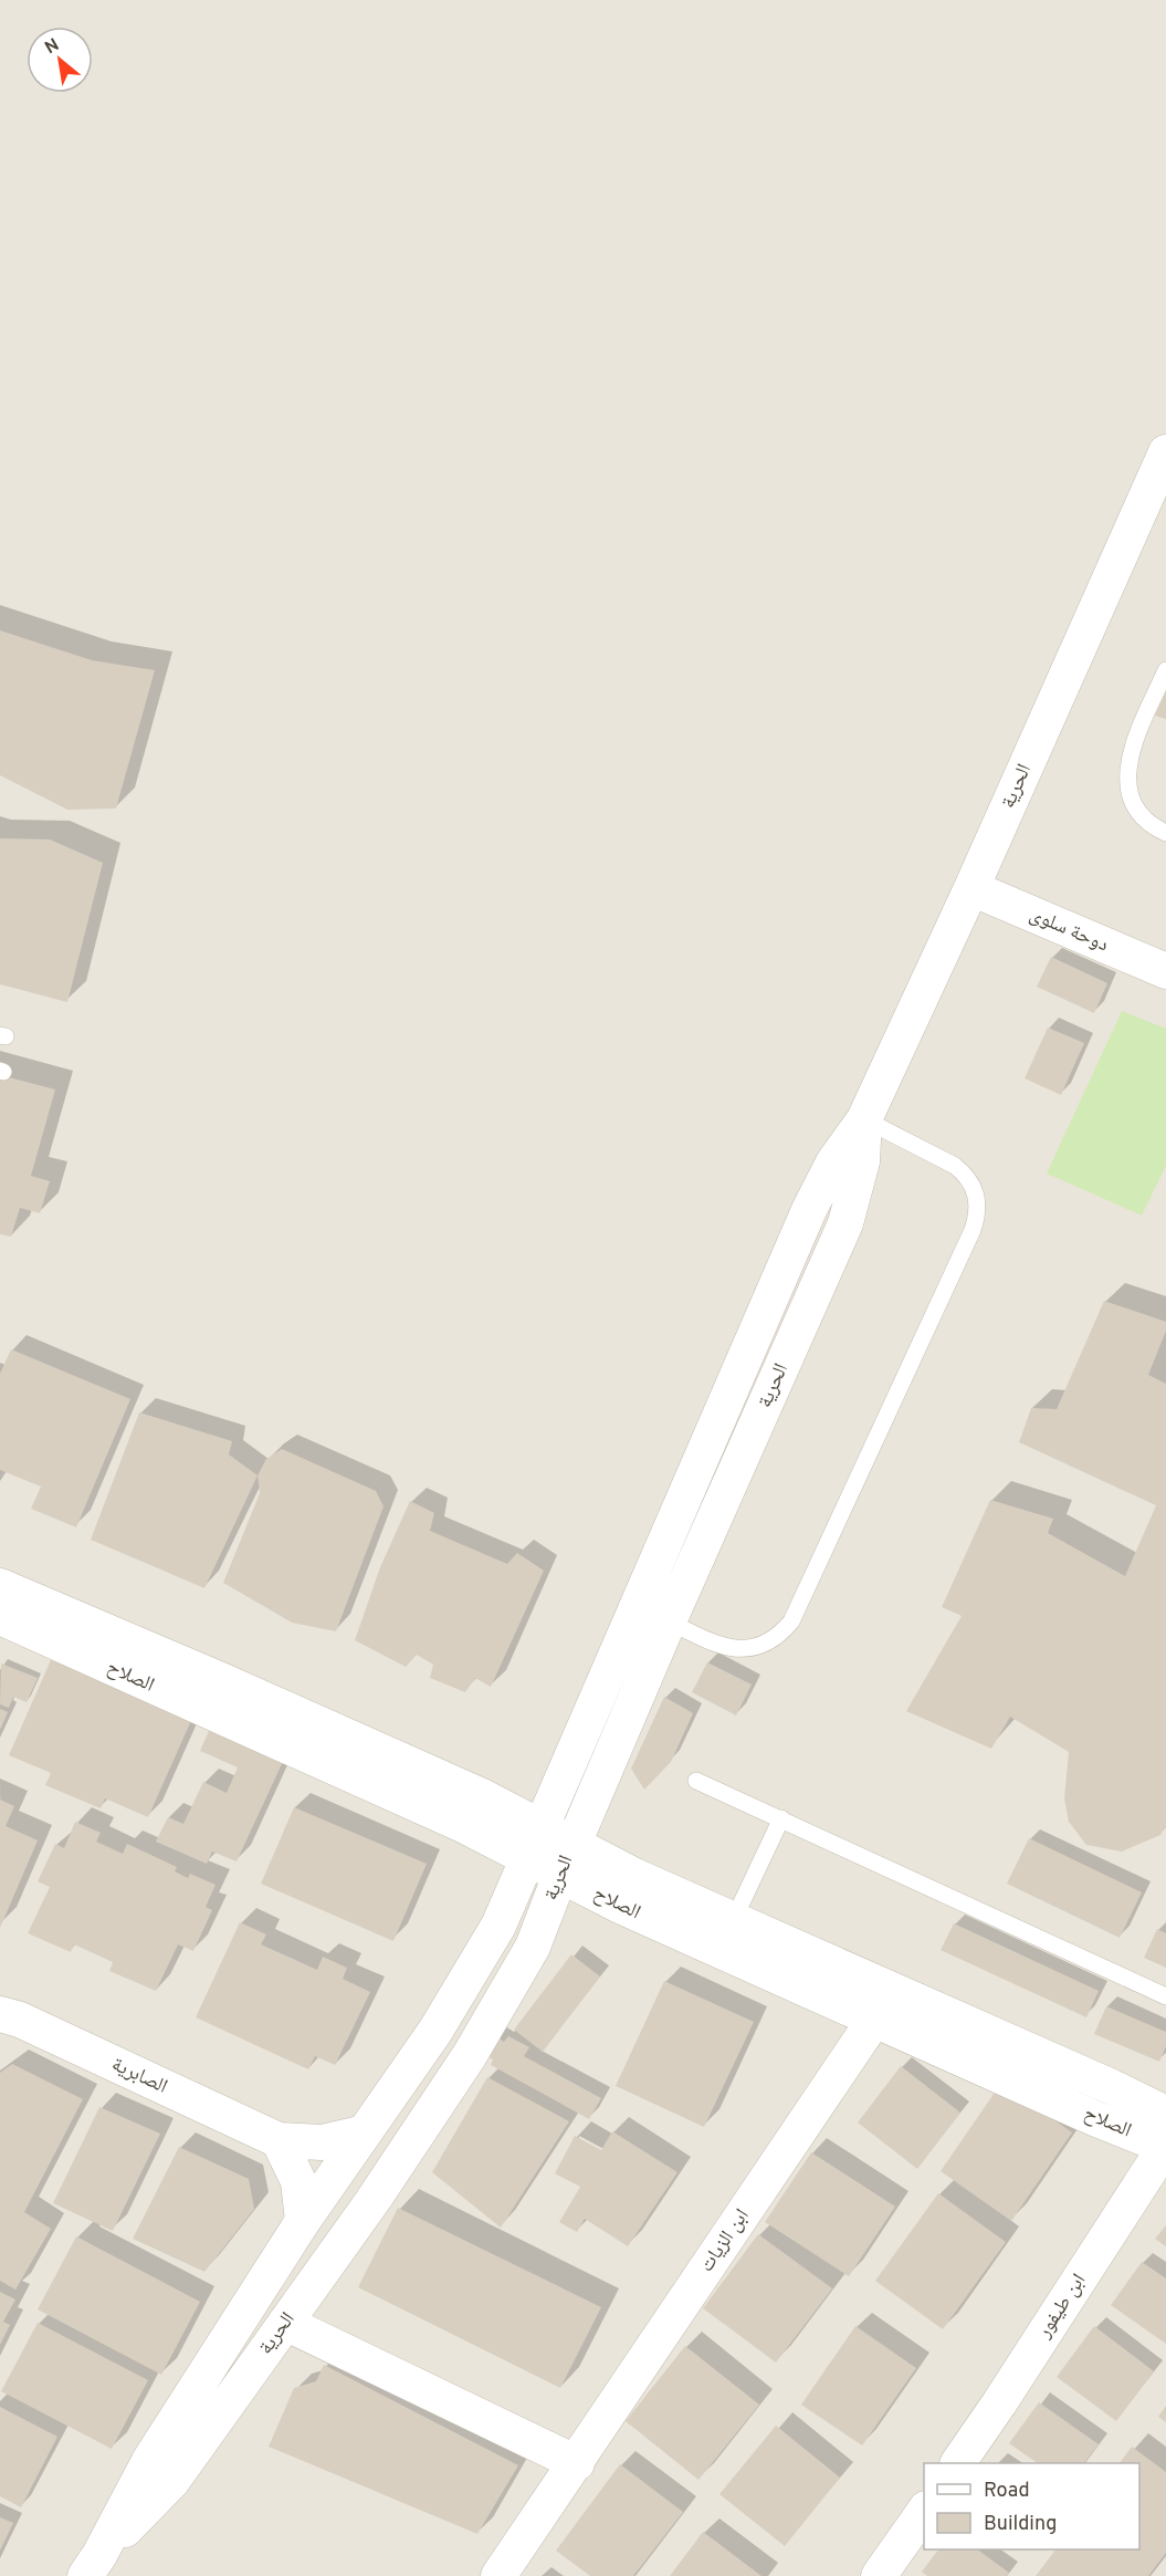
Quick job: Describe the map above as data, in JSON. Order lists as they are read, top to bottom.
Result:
{
  "streets": {
    "street": [
      "الحرية",
      "دوحة سلوى",
      "الصلاح",
      "الصابرية",
      "ابن الزيات",
      "ابن طيفور"
    ]
  },
  "crossings": [
    ["الحرية", "دوحة سلوى"],
    ["الحرية", "الصلاح"],
    ["الحرية", "الصابرية"],
    ["الصلاح", "ابن الزيات"],
    ["الصلاح", "ابن طيفور"]
  ],
  "legend": ["Road", "Building"],
  "north": "top left"
}
